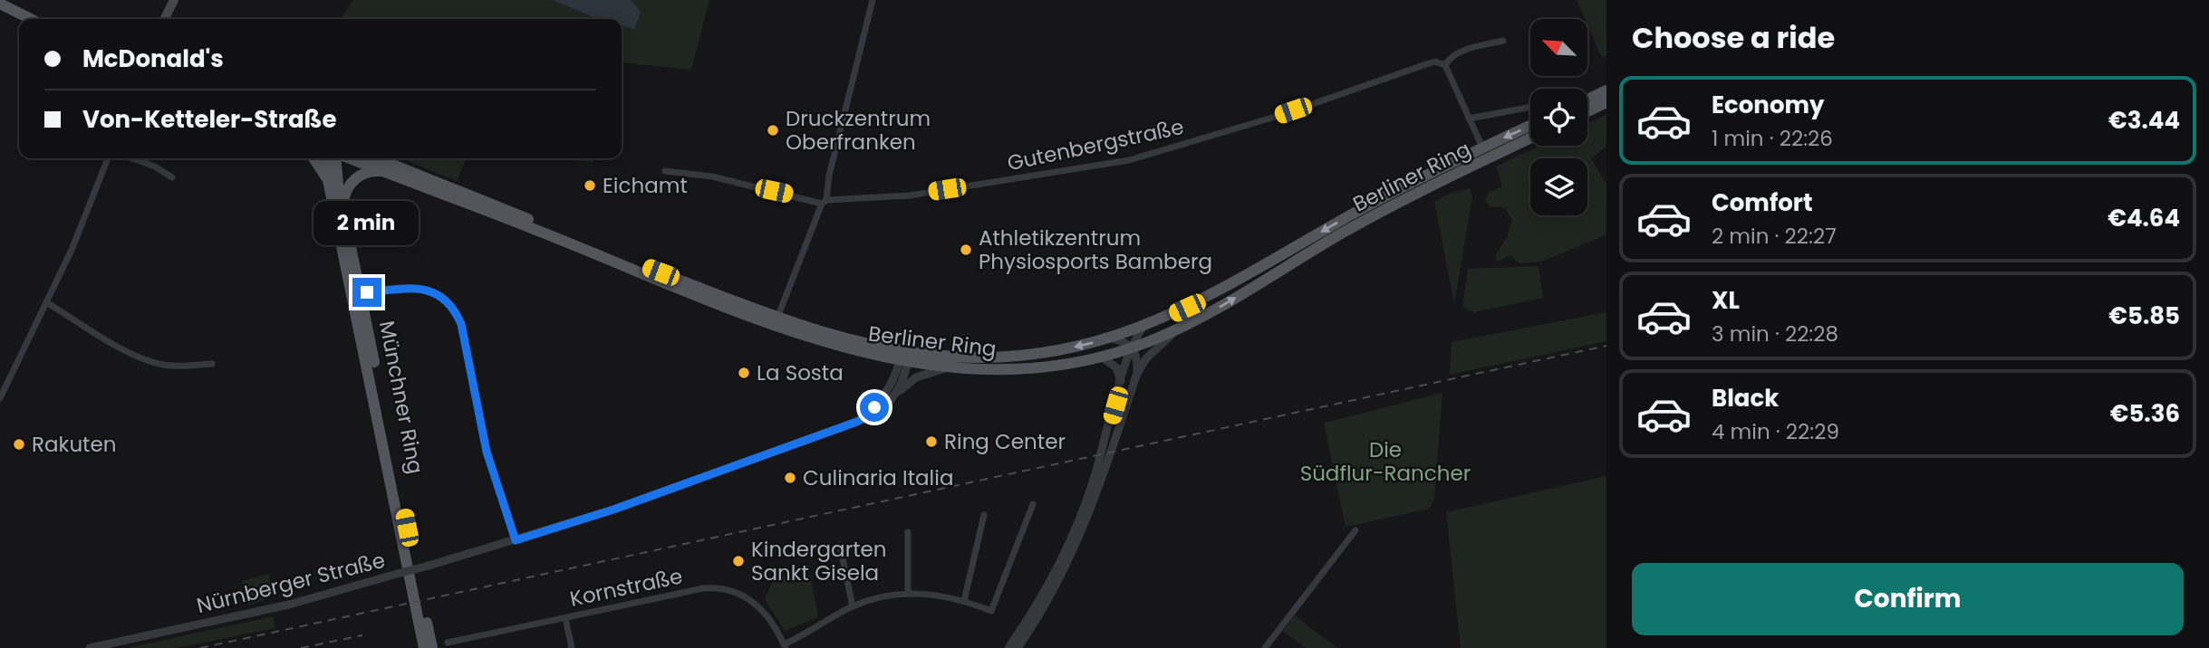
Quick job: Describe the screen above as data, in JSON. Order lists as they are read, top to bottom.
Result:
{
  "streets": {
    "main road": ["Berliner Ring", "Münchner Ring"],
    "street": ["Gutenbergstraße", "Nürnberger Straße", "Kornstraße"]
  },
  "crossings": [
    ["Berliner Ring", "Nürnberger Straße"]
  ],
  "parks": ["Die Südflur-Rancher"],
  "places": [
    "Druckzentrum Oberfranken",
    "Eichamt",
    "Athletikzentrum Physiosports Bamberg",
    "La Sosta",
    "Ring Center",
    "Rakuten",
    "Culinaria Italia",
    "Kindergarten Sankt Gisela"
  ],
  "north": "top left",
  "page": {
    "heading": "Choose a ride",
    "banner": ["McDonald's", "Von-Ketteler-Straße"],
    "list": [
      {
        "name": "Economy",
        "note": "1 min · 22:26",
        "value": "€3.44"
      },
      {
        "name": "Comfort",
        "note": "2 min · 22:27",
        "value": "€4.64"
      },
      {
        "name": "XL",
        "note": "3 min · 22:28",
        "value": "€5.85"
      },
      {
        "name": "Black",
        "note": "4 min · 22:29",
        "value": "€5.36"
      }
    ],
    "bubble": "2 min",
    "buttons": "Confirm"
  }
}
